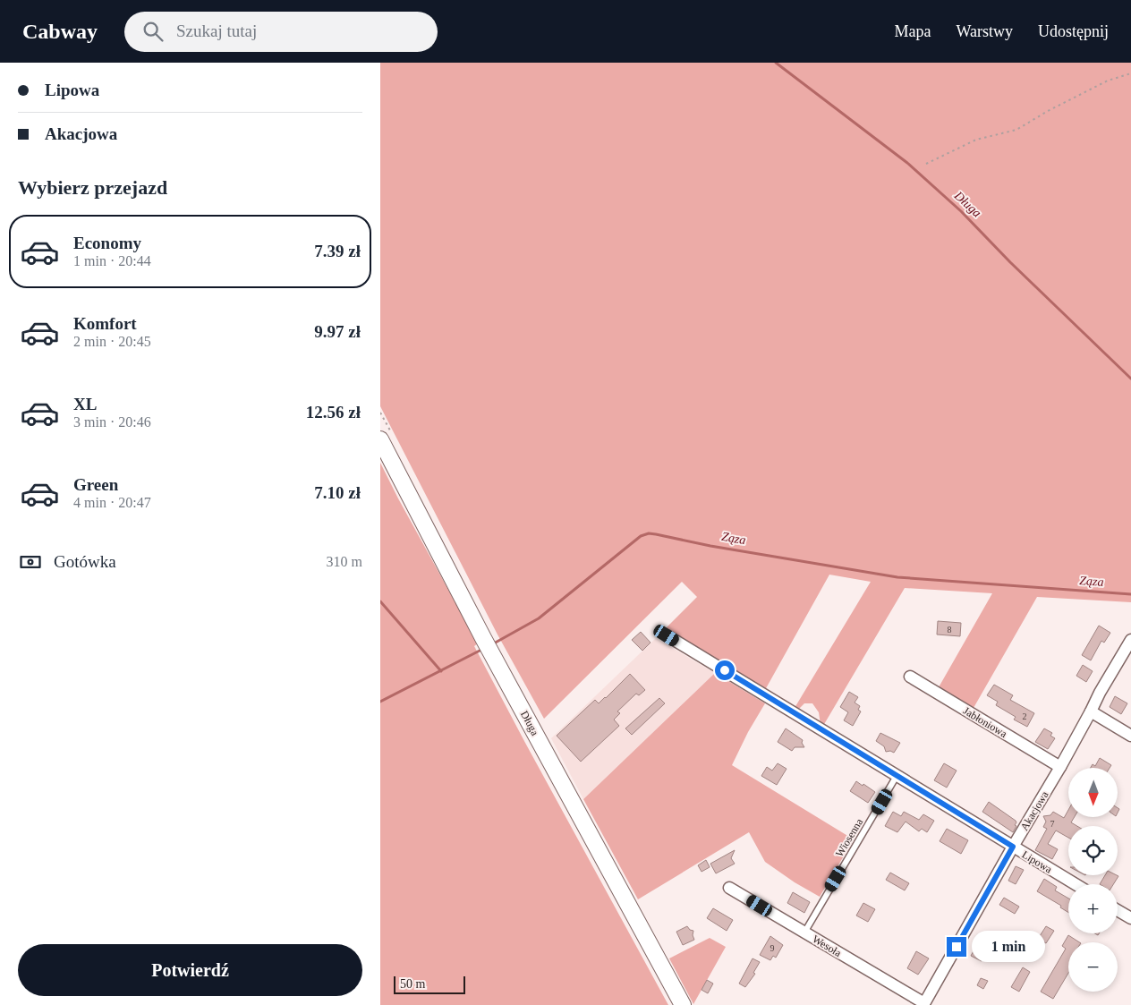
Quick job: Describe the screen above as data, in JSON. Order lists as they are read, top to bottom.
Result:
{
  "streets": {
    "street": [
      "Jabłoniowa",
      "Długa",
      "Akacjowa",
      "Lipowa",
      "Wesoła"
    ],
    "lane": ["Wiosenna"]
  },
  "crossings": [
    ["Jabłoniowa", "Akacjowa"],
    ["Akacjowa", "Lipowa"],
    ["Akacjowa", "Wesoła"],
    ["Wiosenna", "Lipowa"],
    ["Wiosenna", "Wesoła"]
  ],
  "water": ["Długa", "Ząza"],
  "house_numbers": [
    "8",
    "2",
    "7",
    "9"
  ],
  "scale_bar": "50 m",
  "north": "bottom",
  "page": {
    "header": "Cabway",
    "search": "Szukaj tutaj",
    "nav": ["Mapa", "Warstwy", "Udostępnij"],
    "banner": ["Lipowa", "Akacjowa"],
    "heading": "Wybierz przejazd",
    "list": [
      {
        "name": "Economy",
        "note": "1 min · 20:44",
        "value": "7.39 zł"
      },
      {
        "name": "Komfort",
        "note": "2 min · 20:45",
        "value": "9.97 zł"
      },
      {
        "name": "XL",
        "note": "3 min · 20:46",
        "value": "12.56 zł"
      },
      {
        "name": "Green",
        "note": "4 min · 20:47",
        "value": "7.10 zł"
      }
    ],
    "pay": ["Gotówka", "310 m"],
    "map_buttons": ["+", "−"],
    "bubble": "1 min",
    "buttons": "Potwierdź",
    "scale": "50 m"
  }
}
